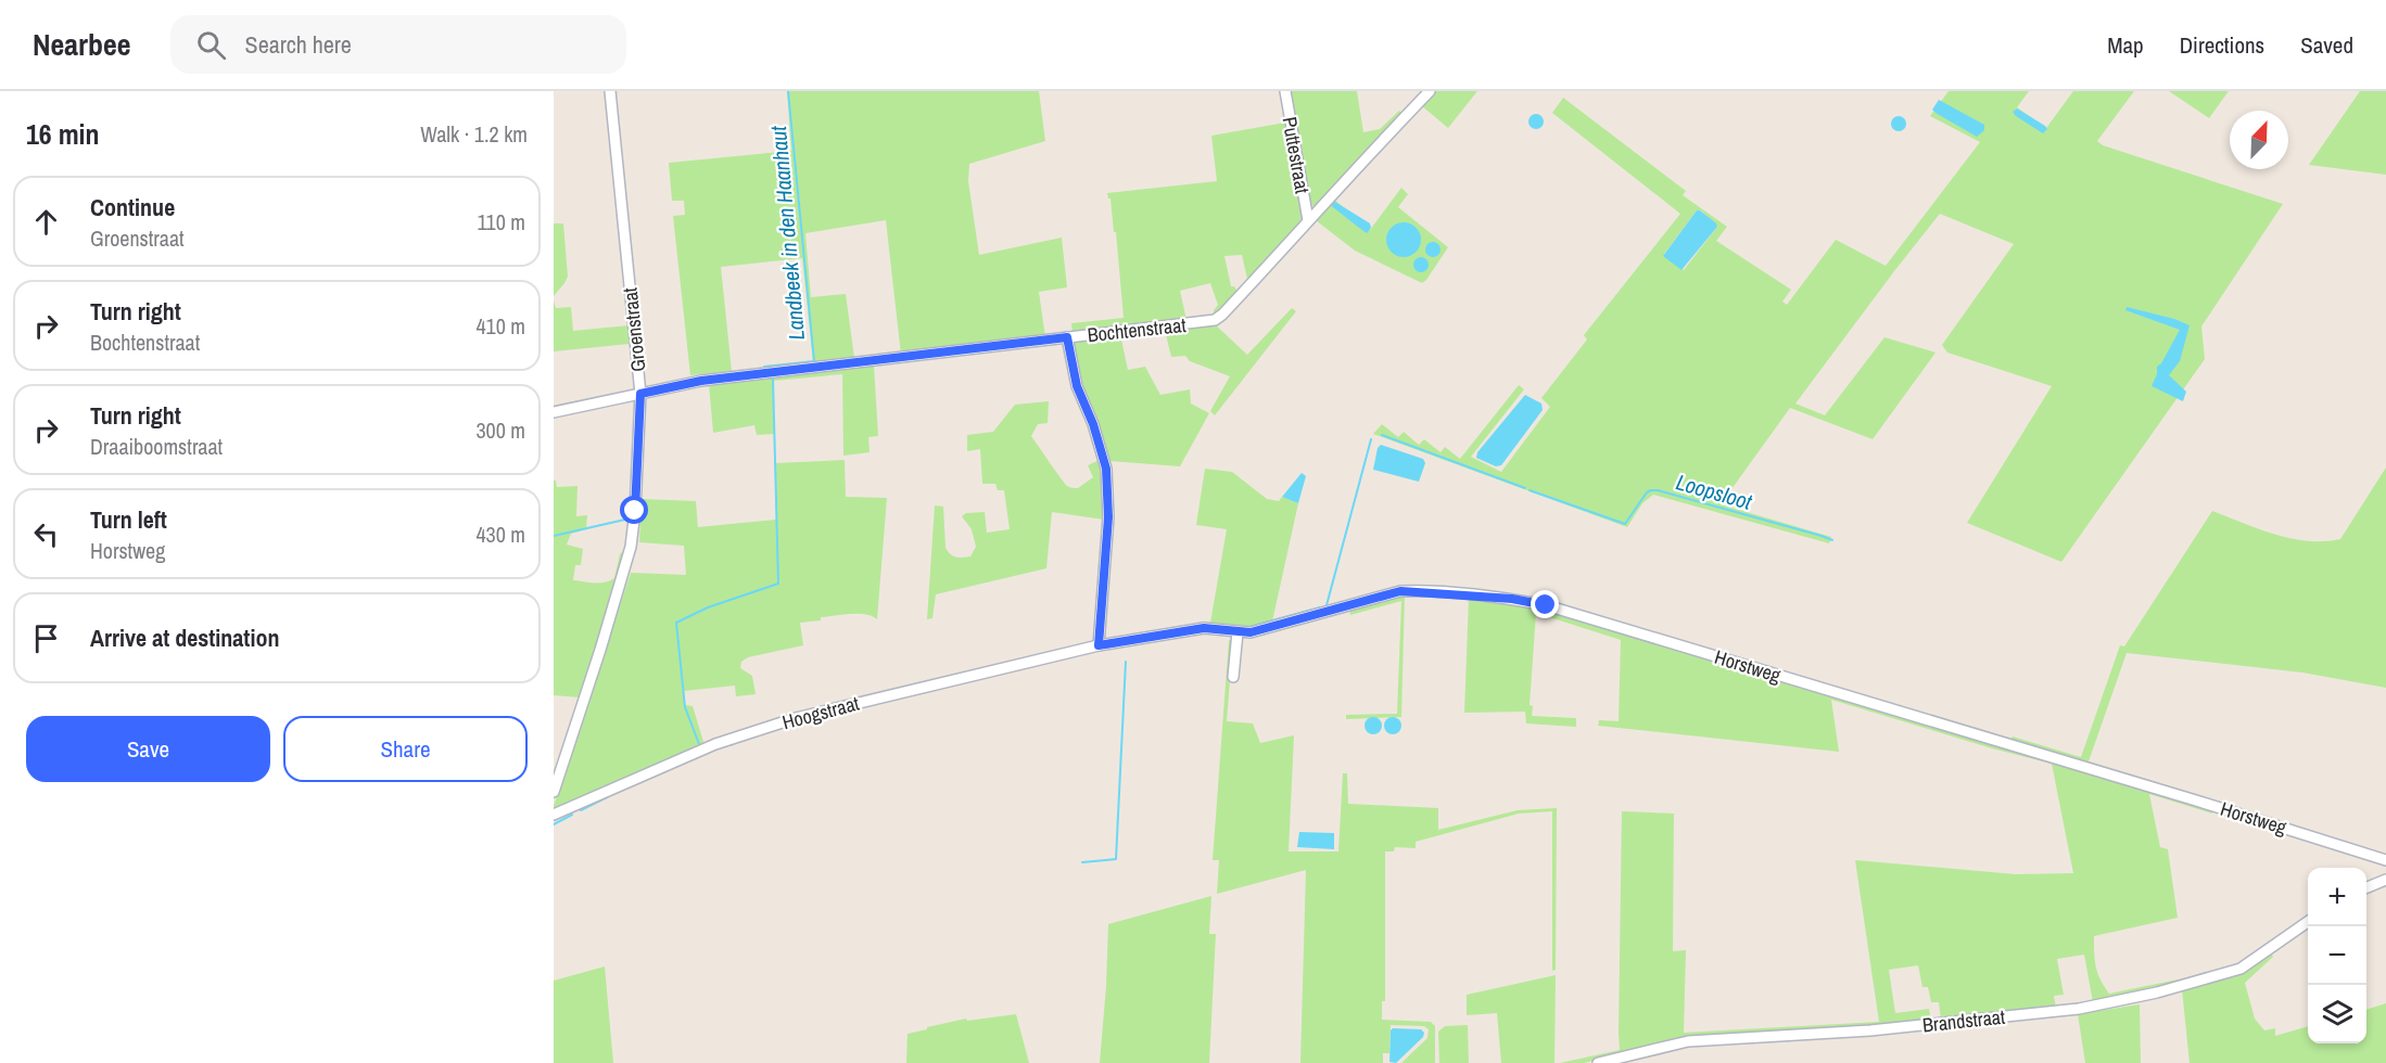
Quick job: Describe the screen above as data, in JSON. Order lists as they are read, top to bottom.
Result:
{
  "streets": {
    "street": [
      "Puttestraat",
      "Groenstraat",
      "Bochtenstraat",
      "Horstweg",
      "Hoogstraat",
      "Brandstraat"
    ]
  },
  "crossings": [
    ["Puttestraat", "Bochtenstraat"],
    ["Groenstraat", "Bochtenstraat"],
    ["Horstweg", "Hoogstraat"]
  ],
  "water": ["Landbeek in den Haanhaut", "Loopsloot"],
  "north": "top right",
  "page": {
    "header": "Nearbee",
    "search": "Search here",
    "nav": ["Map", "Directions", "Saved"],
    "heading": ["16 min", "Walk · 1.2 km"],
    "list": [
      ["Continue", "Groenstraat", "110 m"],
      ["Turn right", "Bochtenstraat", "410 m"],
      ["Turn right", "Draaiboomstraat", "300 m"],
      ["Turn left", "Horstweg", "430 m"],
      "Arrive at destination"
    ],
    "buttons": ["Save", "Share"],
    "map_buttons": ["+", "−"]
  }
}
